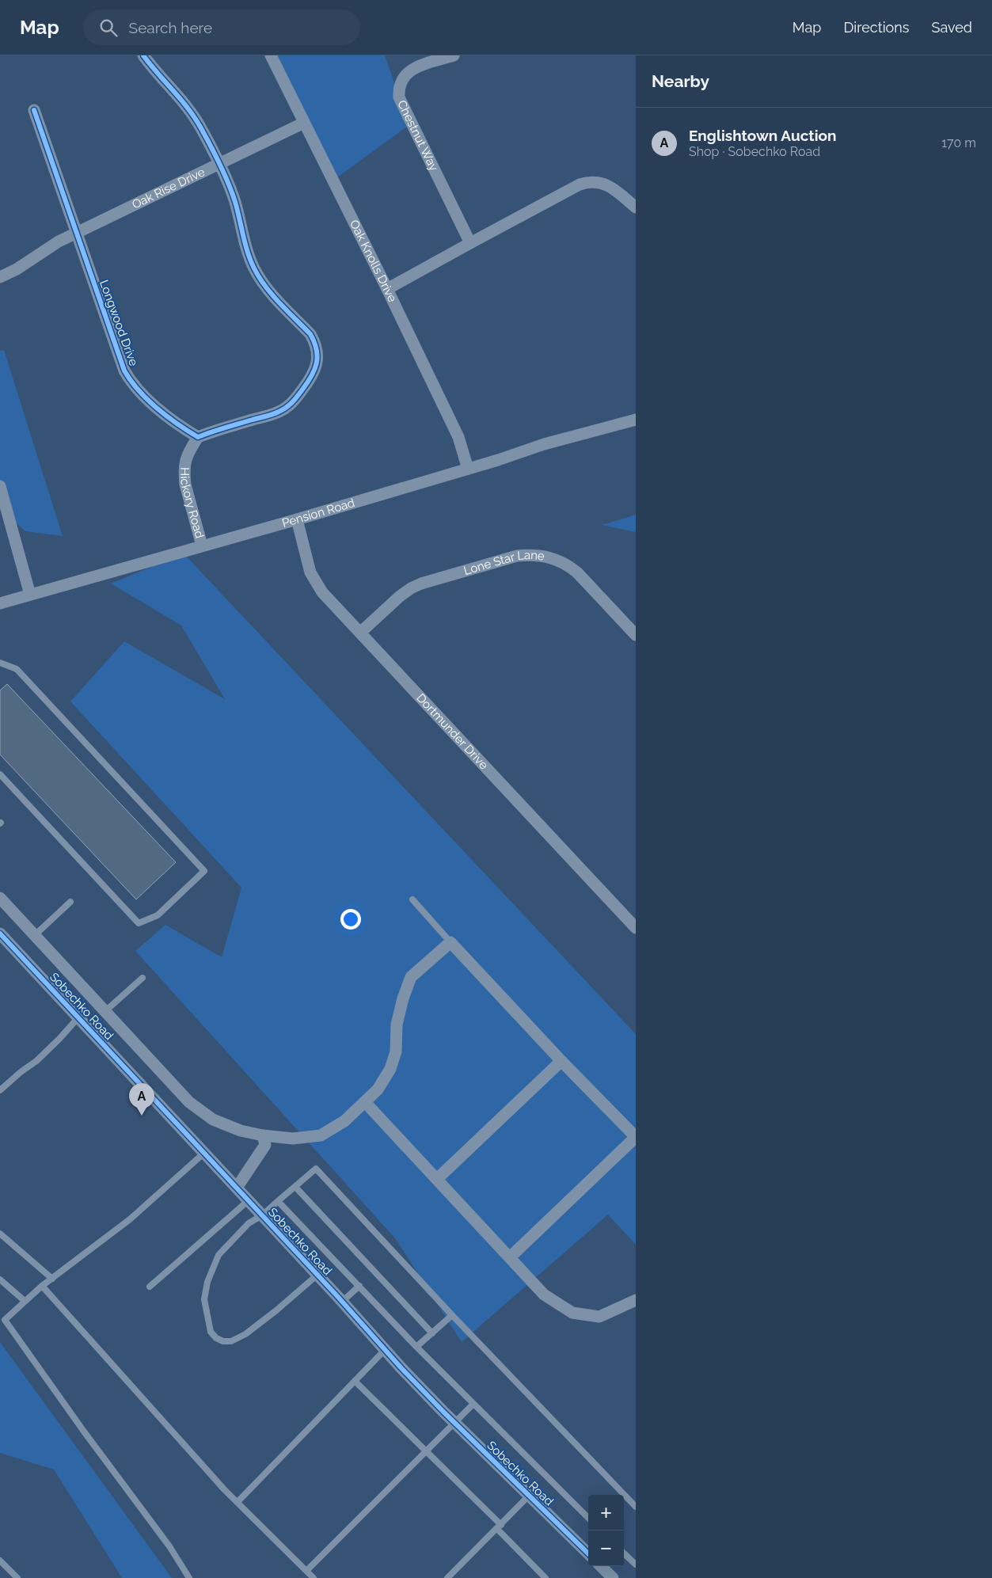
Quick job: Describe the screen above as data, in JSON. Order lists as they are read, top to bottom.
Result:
{
  "streets": {
    "street": [
      "Chestnut Way",
      "Oak Rise Drive",
      "Oak Knolls Drive",
      "Longwood Drive",
      "Hickory Road",
      "Pension Road",
      "Lone Star Lane",
      "Dortmunder Drive",
      "Sobechko Road"
    ]
  },
  "crossings": [
    ["Oak Rise Drive", "Oak Knolls Drive"],
    ["Oak Rise Drive", "Longwood Drive"],
    ["Oak Knolls Drive", "Pension Road"],
    ["Longwood Drive", "Hickory Road"],
    ["Hickory Road", "Pension Road"],
    ["Pension Road", "Dortmunder Drive"],
    ["Lone Star Lane", "Dortmunder Drive"]
  ],
  "page": {
    "header": "Map",
    "search": "Search here",
    "nav": ["Map", "Directions", "Saved"],
    "heading": "Nearby",
    "list": [
      {
        "mark": "A",
        "name": "Englishtown Auction",
        "note": "Shop · Sobechko Road",
        "value": "170 m"
      }
    ],
    "pins": "A",
    "map_buttons": ["+", "−"]
  }
}
